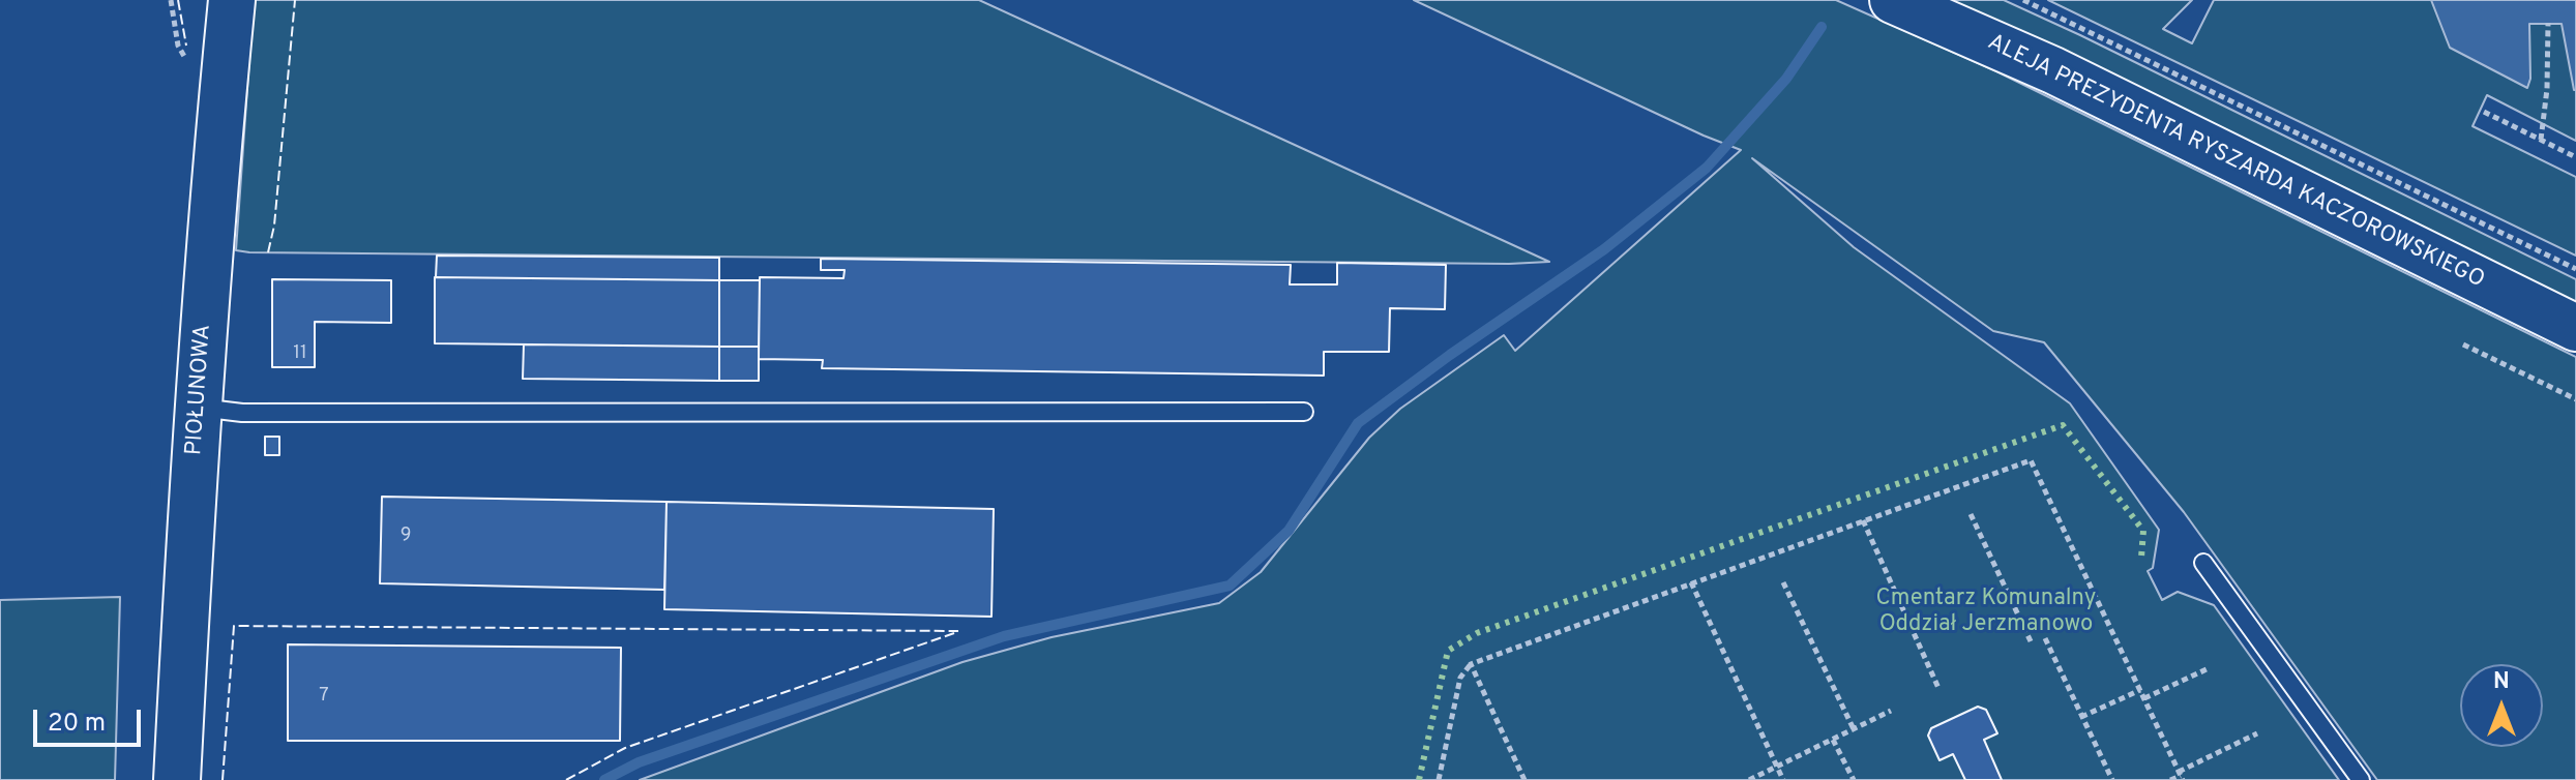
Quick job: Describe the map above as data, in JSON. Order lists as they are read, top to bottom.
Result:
{
  "streets": {
    "street": ["ALEJA PREZYDENTA RYSZARDA KACZOROWSKIEGO", "PIOŁUNOWA"]
  },
  "parks": ["Cmentarz Komunalny Oddział Jerzmanowo"],
  "house_numbers": ["11", "9", "7"],
  "scale_bar": "20 m",
  "north": "top"
}
